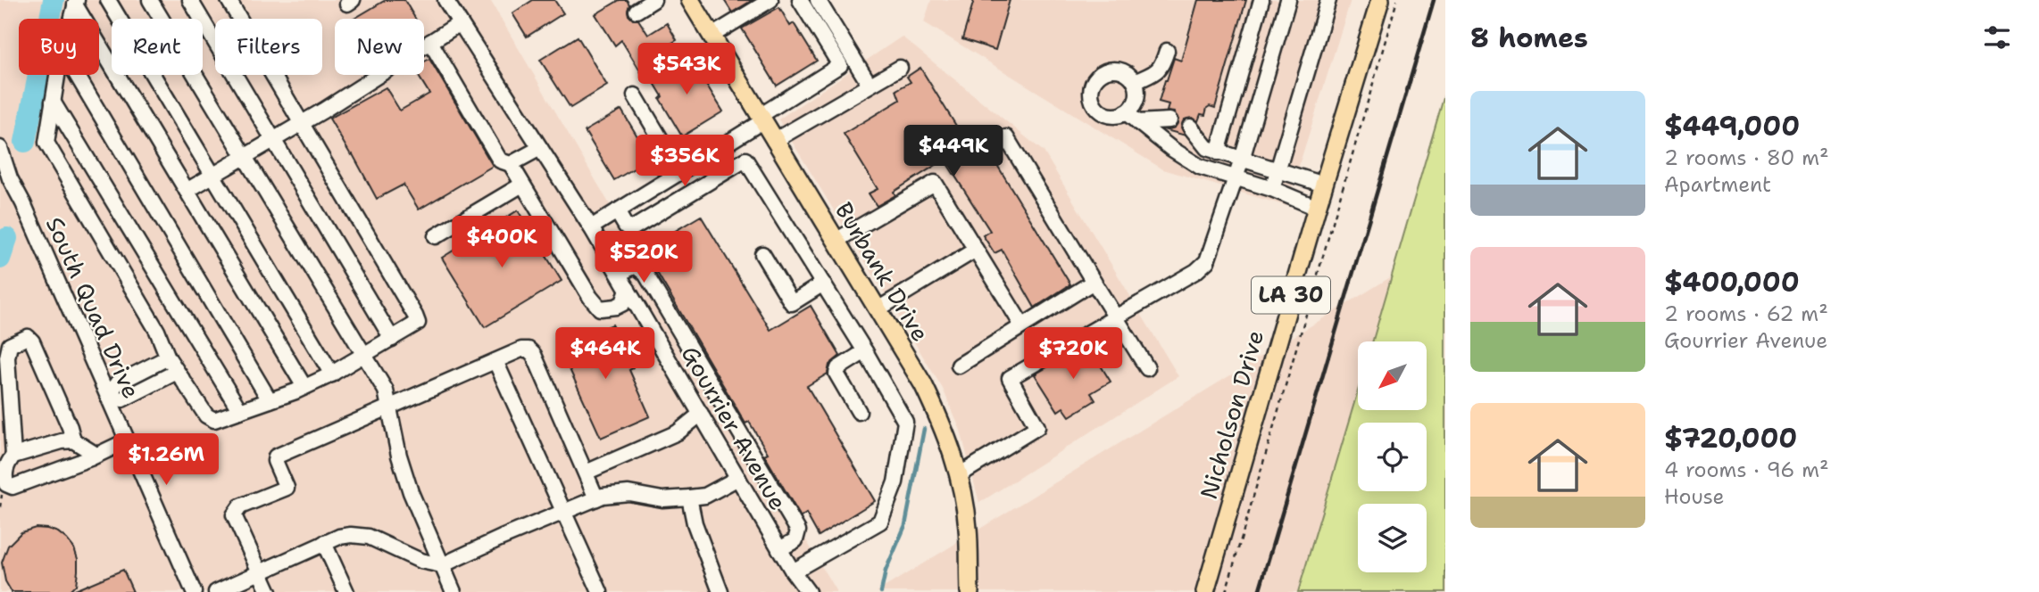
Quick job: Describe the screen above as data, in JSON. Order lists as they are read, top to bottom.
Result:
{
  "streets": {
    "main road": ["Burbank Drive", "LA 30", "Nicholson Drive"],
    "street": ["South Quad Drive", "Gourrier Avenue"]
  },
  "north": "bottom left",
  "page": {
    "heading": "8 homes",
    "chip": [
      "Buy",
      "Rent",
      "Filters",
      "New"
    ],
    "price": [
      "$543K",
      "$449K",
      "$356K",
      "$400K",
      "$520K",
      "$464K",
      "$720K",
      "$1.26M"
    ],
    "list": [
      {
        "name": "$449,000",
        "note": "2 rooms · 80 m² · Apartment"
      },
      {
        "name": "$400,000",
        "note": "2 rooms · 62 m² · Gourrier Avenue"
      },
      {
        "name": "$720,000",
        "note": "4 rooms · 96 m² · House"
      }
    ]
  }
}
